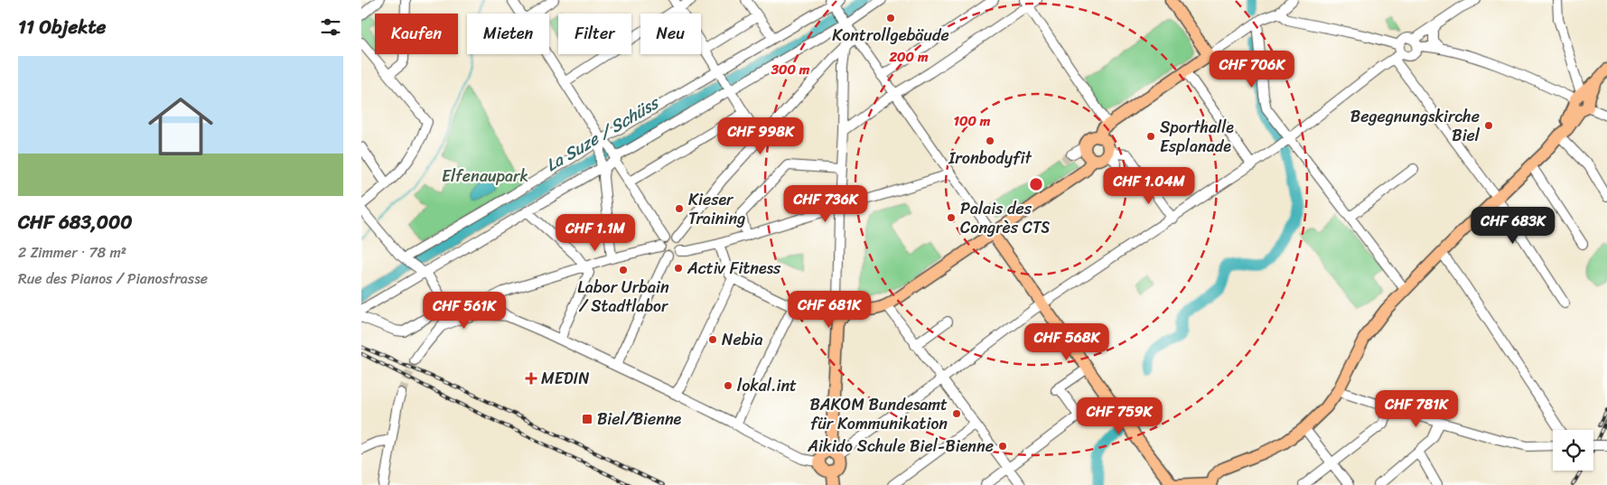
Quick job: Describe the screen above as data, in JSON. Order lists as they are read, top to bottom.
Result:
{
  "water": ["La Suze / Schüss"],
  "parks": ["Elfenaupark"],
  "places": {
    "other": [
      "Kontrollgebäude",
      "Begegnungskirche Biel",
      "Sporthalle Esplanade",
      "Ironbodyfit",
      "Kieser Training",
      "Palais des Congrès CTS",
      "Activ Fitness",
      "Labor Urbain / Stadtlabor",
      "Nebia",
      "lokal.int",
      "BAKOM Bundesamt für Kommunikation",
      "Aikido Schule Biel-Bienne"
    ],
    "health": ["MEDIN"],
    "transit": ["Biel/Bienne"]
  },
  "page": {
    "heading": "11 Objekte",
    "chip": [
      "Kaufen",
      "Mieten",
      "Filter",
      "Neu"
    ],
    "price": [
      "CHF 706K",
      "CHF 998K",
      "CHF 1.04M",
      "CHF 736K",
      "CHF 683K",
      "CHF 1.1M",
      "CHF 681K",
      "CHF 561K",
      "CHF 568K",
      "CHF 781K",
      "CHF 759K"
    ],
    "list": [
      {
        "name": "CHF 683,000",
        "note": "2 Zimmer · 78 m² · Rue des Pianos / Pianostrasse"
      }
    ]
  },
  "rings": ["200 m", "300 m", "100 m"]
}
